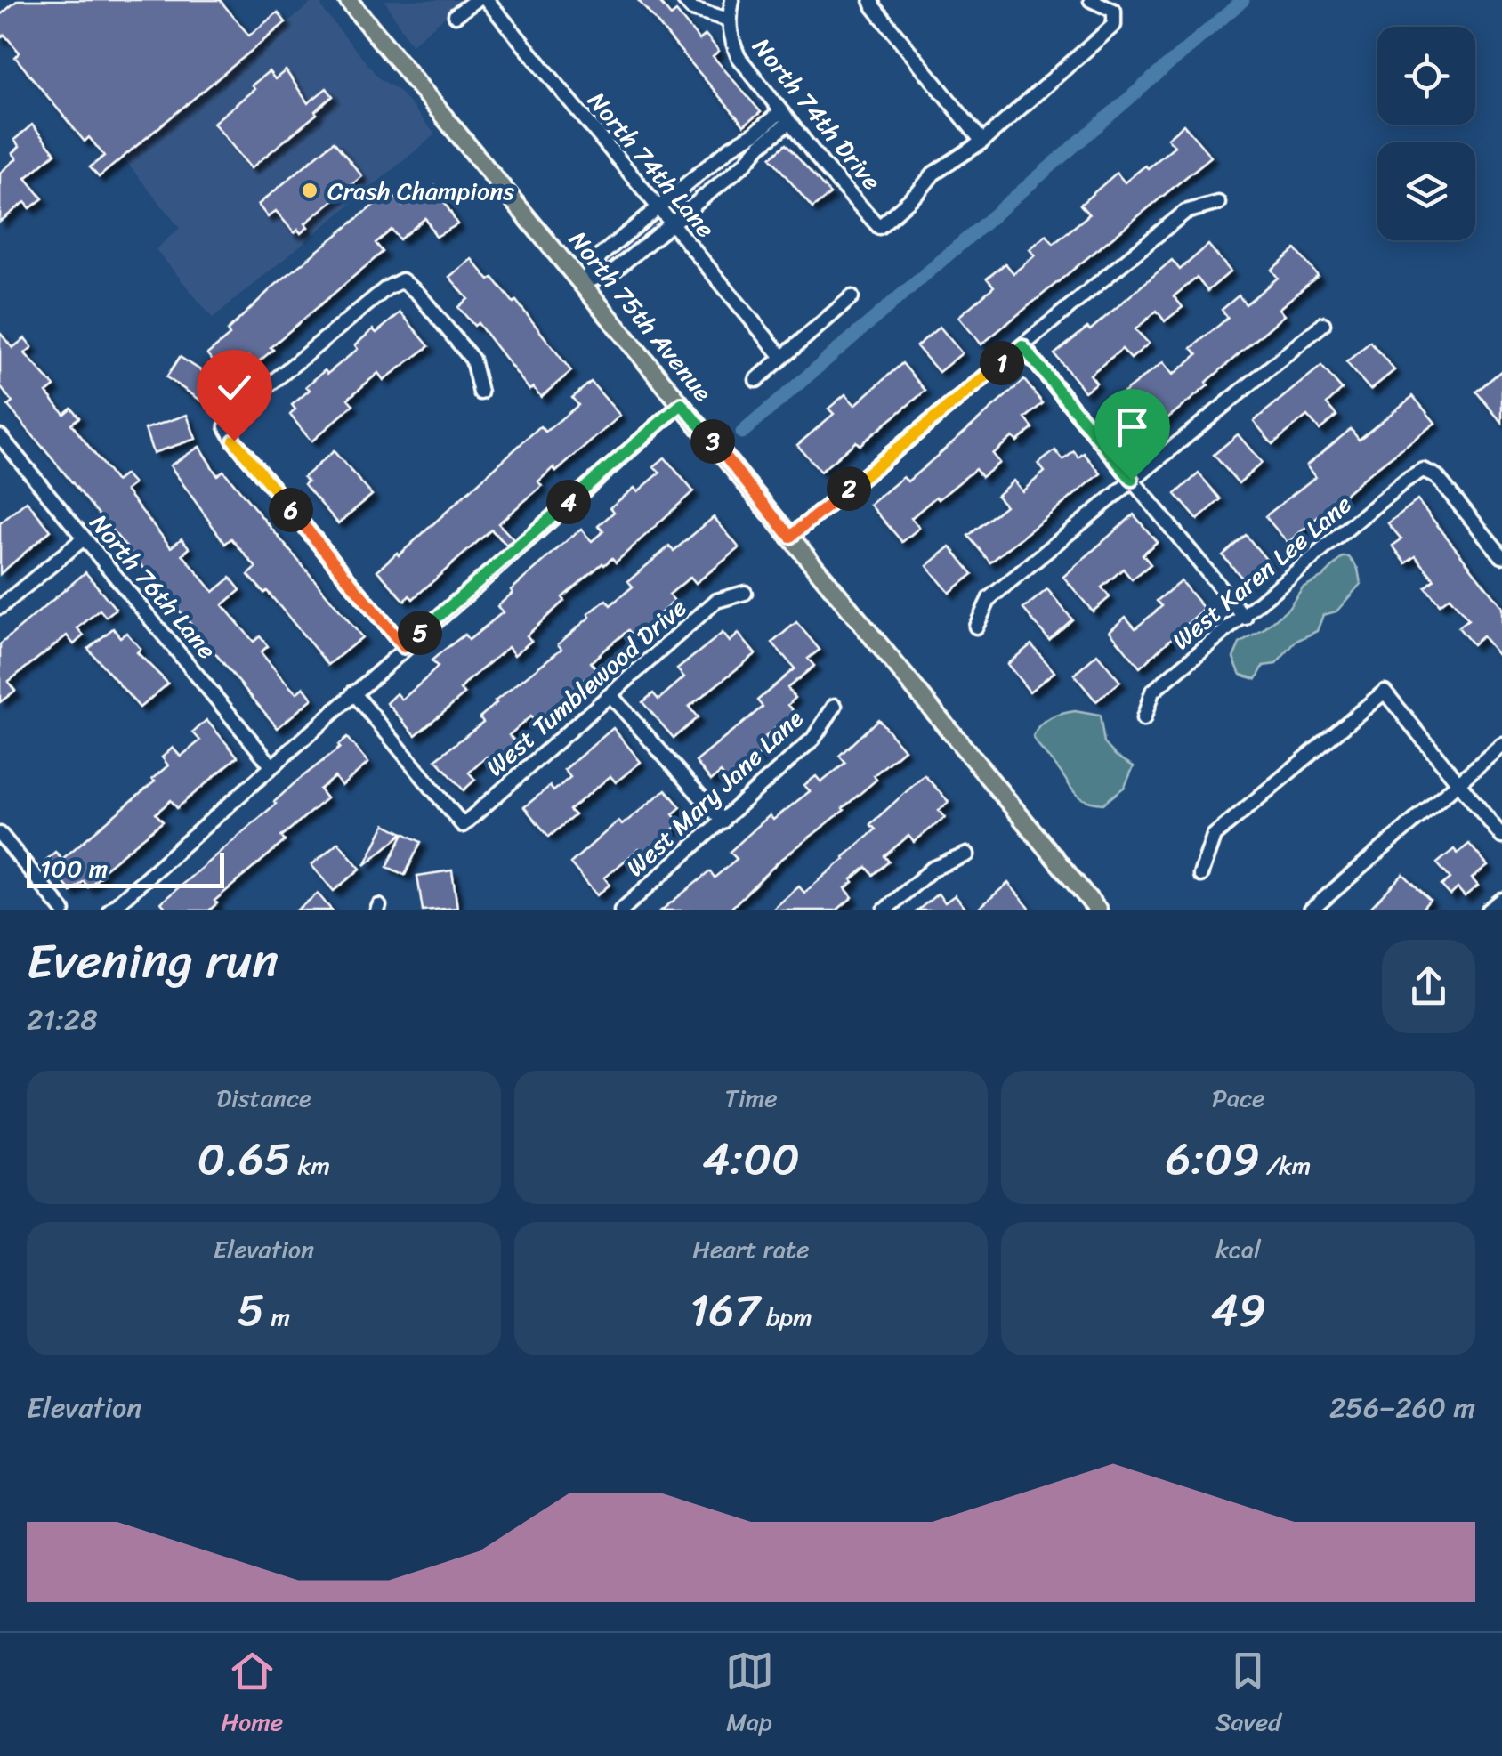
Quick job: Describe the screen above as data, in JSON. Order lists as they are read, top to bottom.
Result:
{
  "streets": {
    "main road": ["North 75th Avenue"],
    "street": [
      "North 74th Drive",
      "North 74th Lane",
      "West Karen Lee Lane",
      "North 76th Lane",
      "West Tumblewood Drive",
      "West Mary Jane Lane"
    ]
  },
  "places": ["Crash Champions"],
  "scale_bar": "100 m",
  "page": {
    "pins": [
      "1",
      "3",
      "2",
      "4",
      "6",
      "5"
    ],
    "scale": "100 m",
    "heading": ["Evening run", "21:28"],
    "stats": [
      ["Distance", "0.65 km"],
      ["Time", "4:00"],
      ["Pace", "6:09 /km"],
      ["Elevation", "5 m"],
      ["Heart rate", "167 bpm"],
      ["kcal", "49"]
    ],
    "chart": ["Elevation", "256–260 m"],
    "tabs": ["Home", "Map", "Saved"]
  }
}
